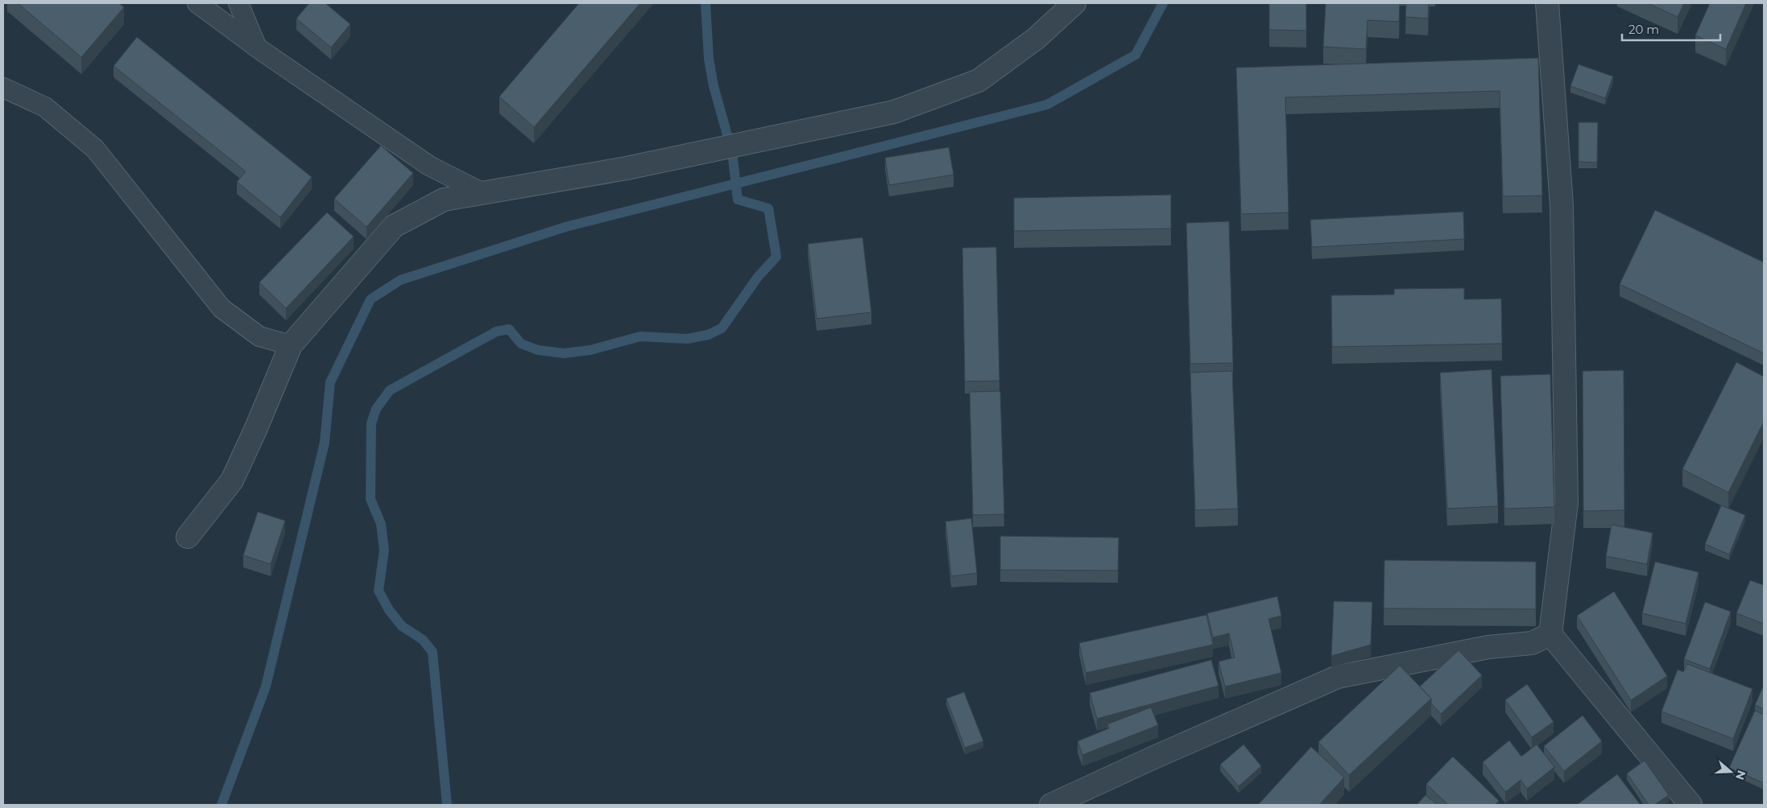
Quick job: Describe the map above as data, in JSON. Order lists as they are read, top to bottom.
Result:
{
  "scale_bar": "20 m",
  "north": "right"
}
